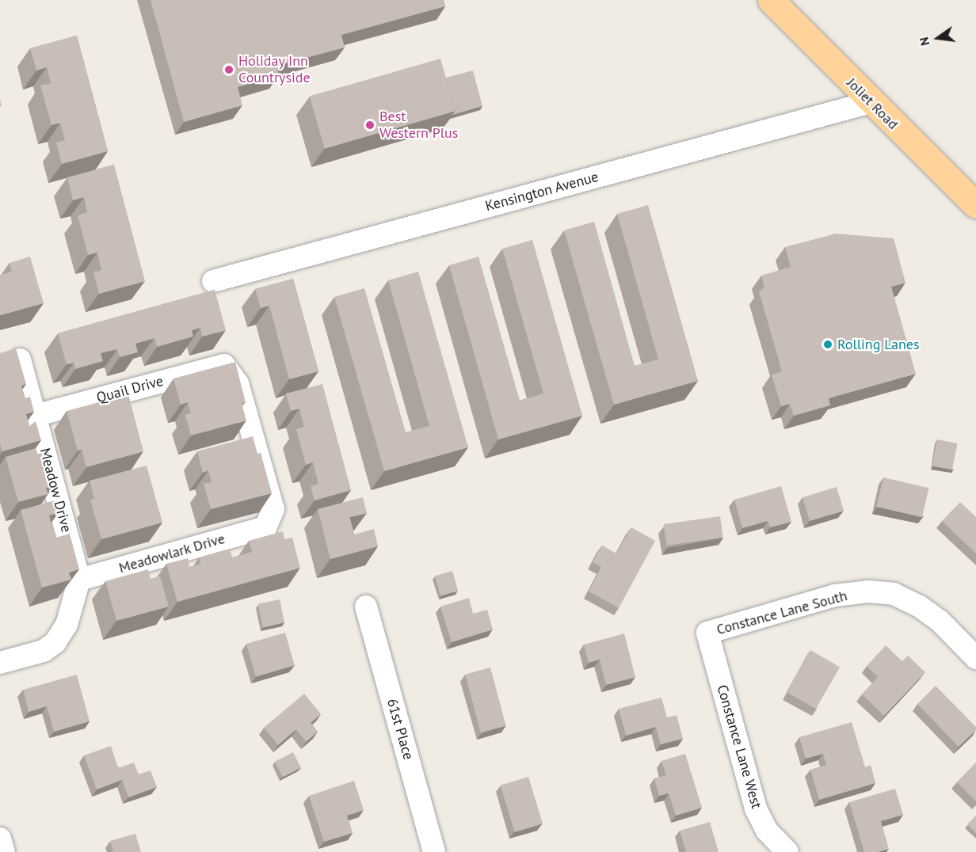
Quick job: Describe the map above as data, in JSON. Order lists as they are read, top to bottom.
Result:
{
  "streets": {
    "main road": ["Joliet Road"],
    "street": [
      "Kensington Avenue",
      "Quail Drive",
      "Meadow Drive",
      "Meadowlark Drive",
      "Constance Lane South",
      "61st Place",
      "Constance Lane West"
    ]
  },
  "crossings": [
    ["Joliet Road", "Kensington Avenue"],
    ["Quail Drive", "Meadow Drive"],
    ["Quail Drive", "Meadowlark Drive"],
    ["Meadow Drive", "Meadowlark Drive"],
    ["Constance Lane South", "Constance Lane West"]
  ],
  "places": ["Holiday Inn Countryside", "Best Western Plus", "Rolling Lanes"],
  "north": "left"
}
